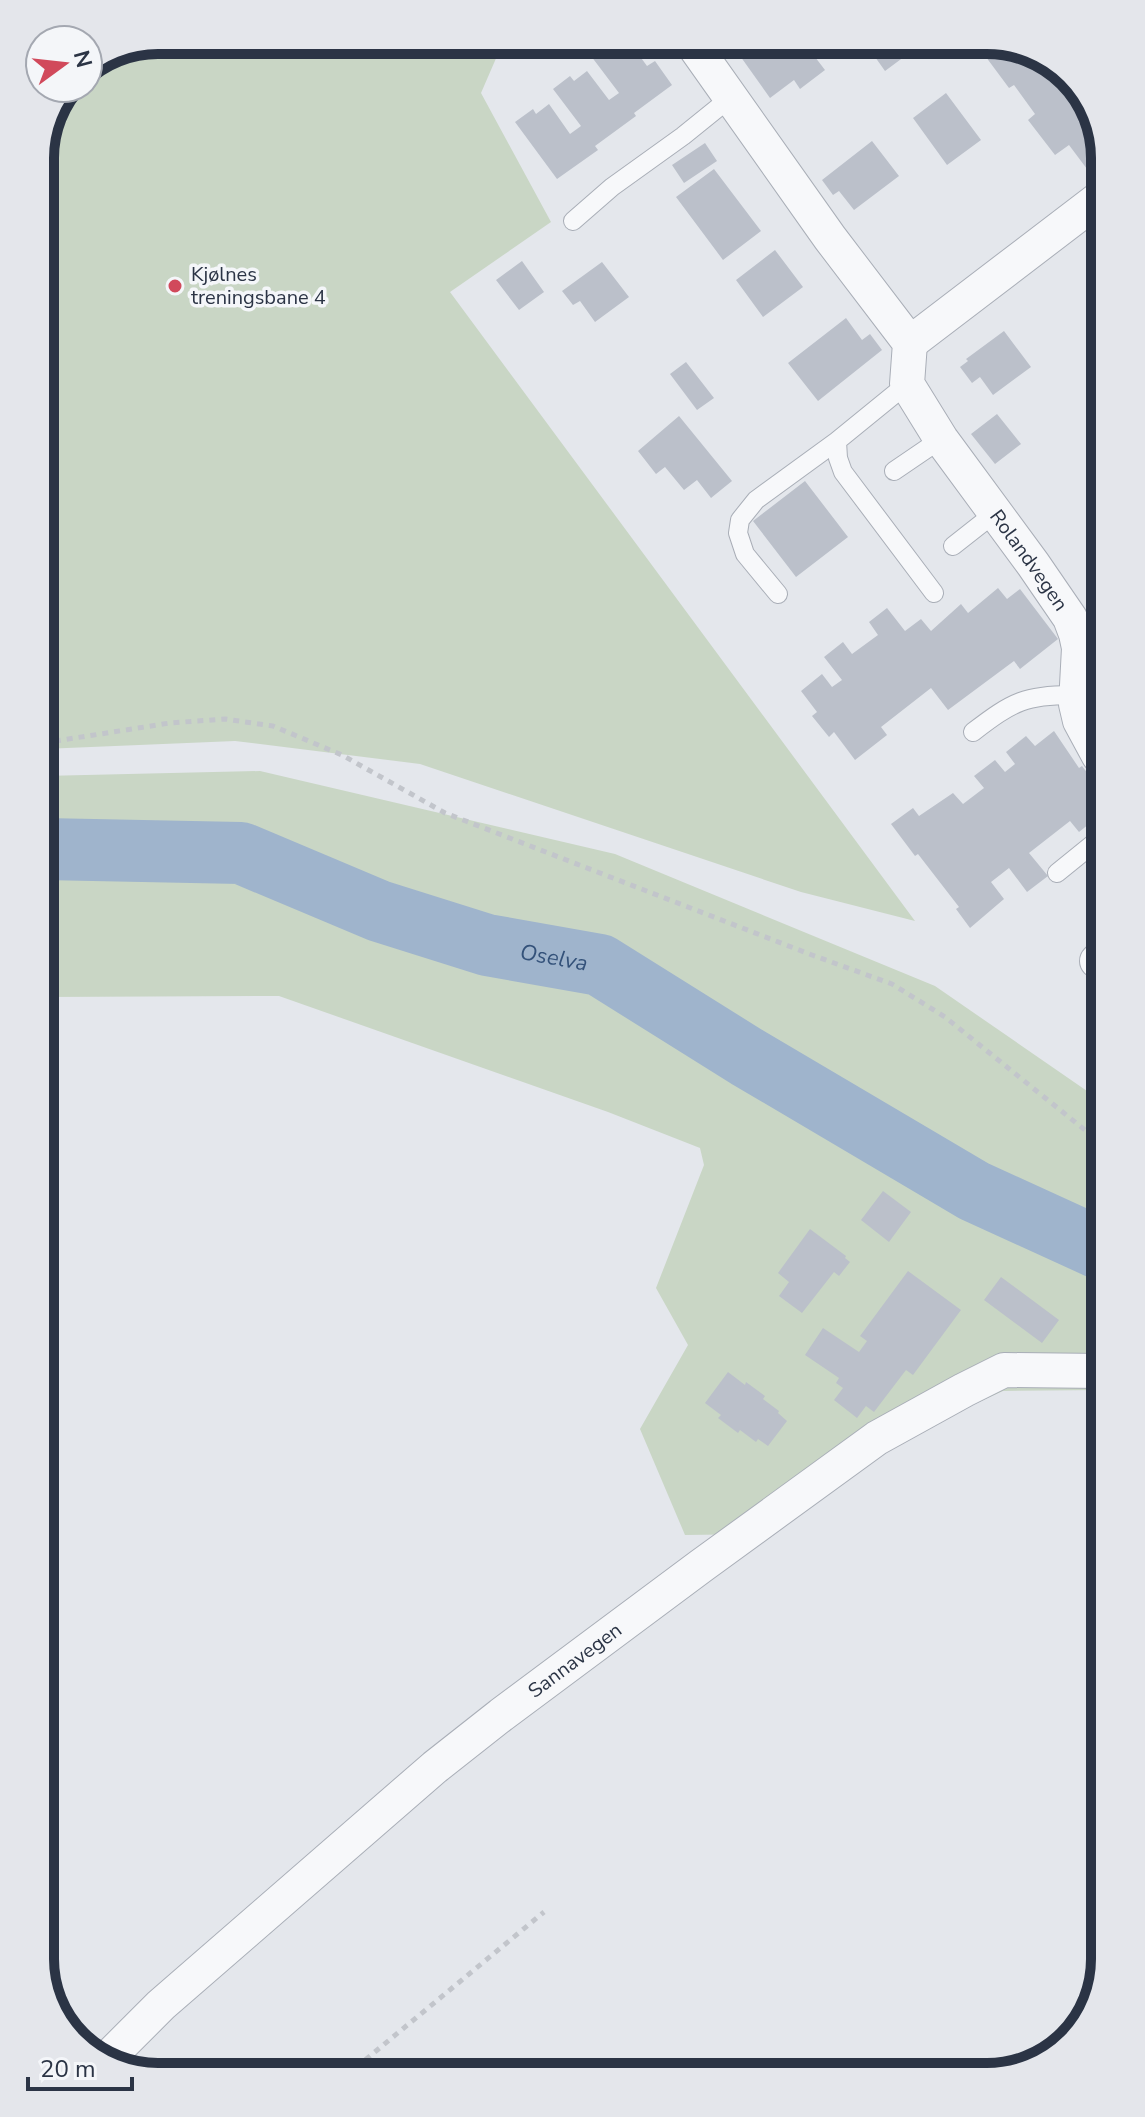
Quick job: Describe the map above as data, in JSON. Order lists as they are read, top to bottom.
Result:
{
  "streets": {
    "street": ["Rolandvegen", "Sannavegen"]
  },
  "water": ["Oselva"],
  "places": ["Kjølnes treningsbane 4"],
  "scale_bar": "20 m",
  "north": "right"
}
